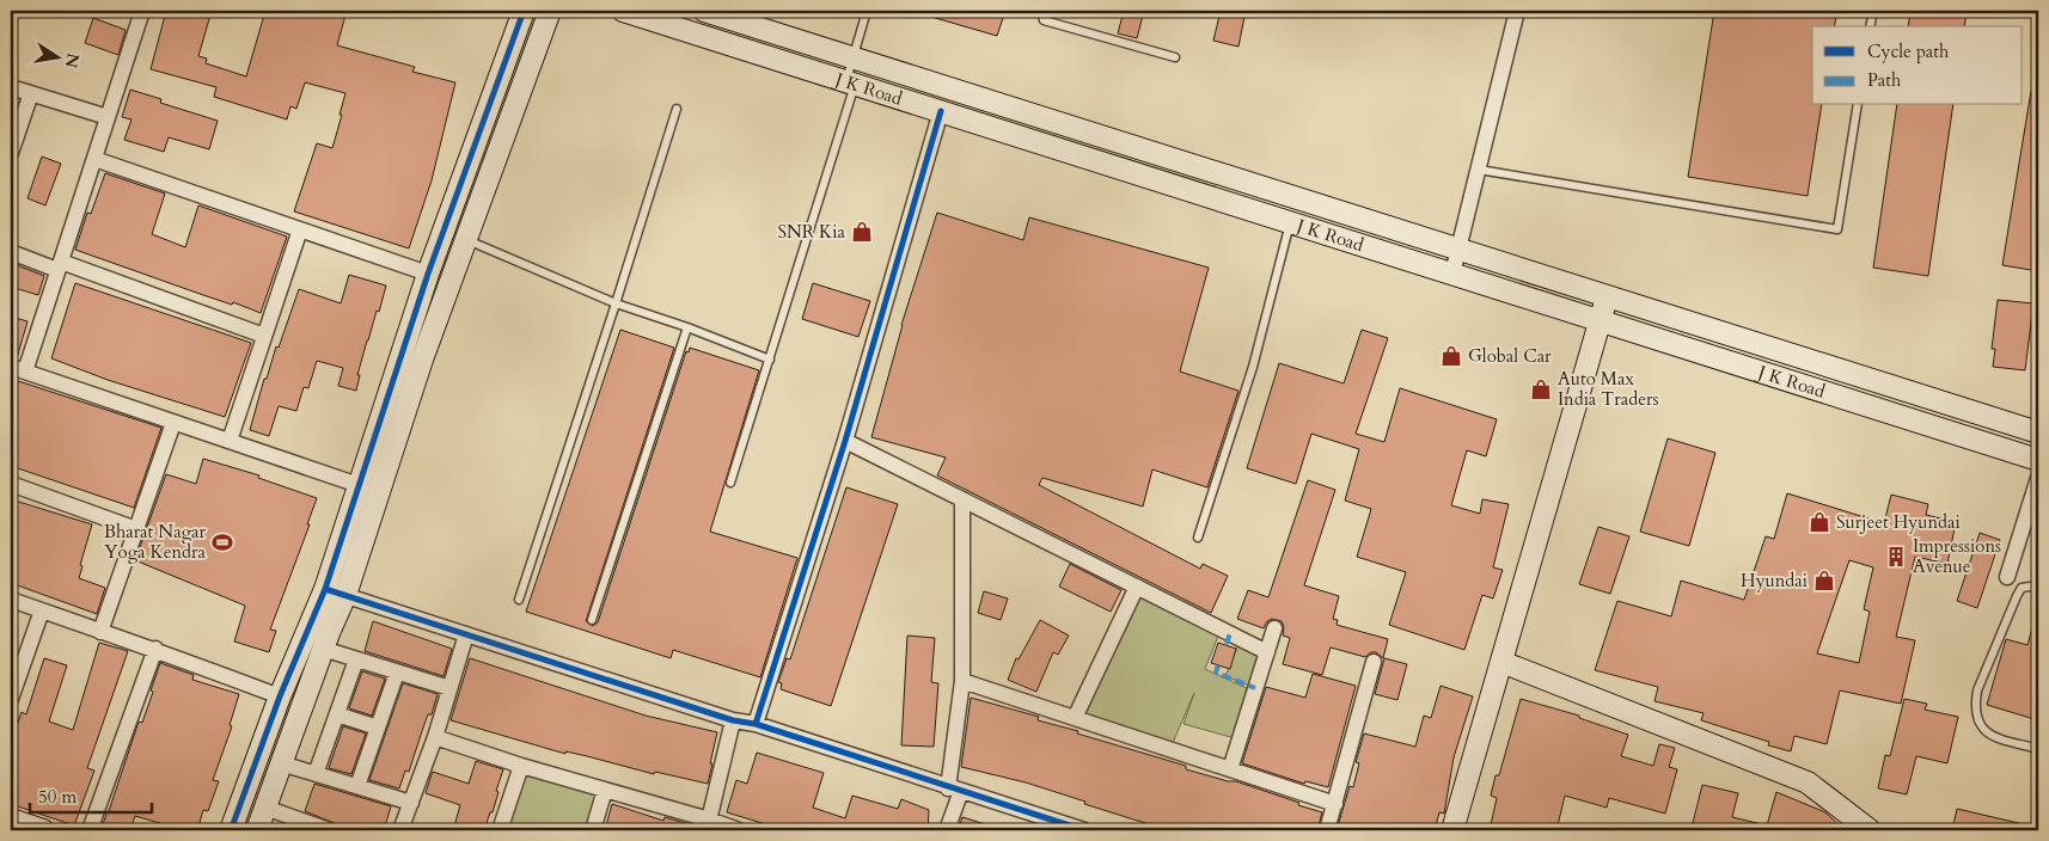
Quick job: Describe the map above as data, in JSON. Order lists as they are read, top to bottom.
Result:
{
  "streets": {
    "main road": ["J K Road"]
  },
  "places": {
    "shop": [
      "SNR Kia",
      "Global Car",
      "Auto Max India Traders",
      "Surjeet Hyundai",
      "Hyundai"
    ],
    "sports": ["Bharat Nagar Yoga Kendra"],
    "building": ["Impressions Avenue"]
  },
  "legend": ["Cycle path", "Path"],
  "scale_bar": "50 m",
  "north": "right"
}
